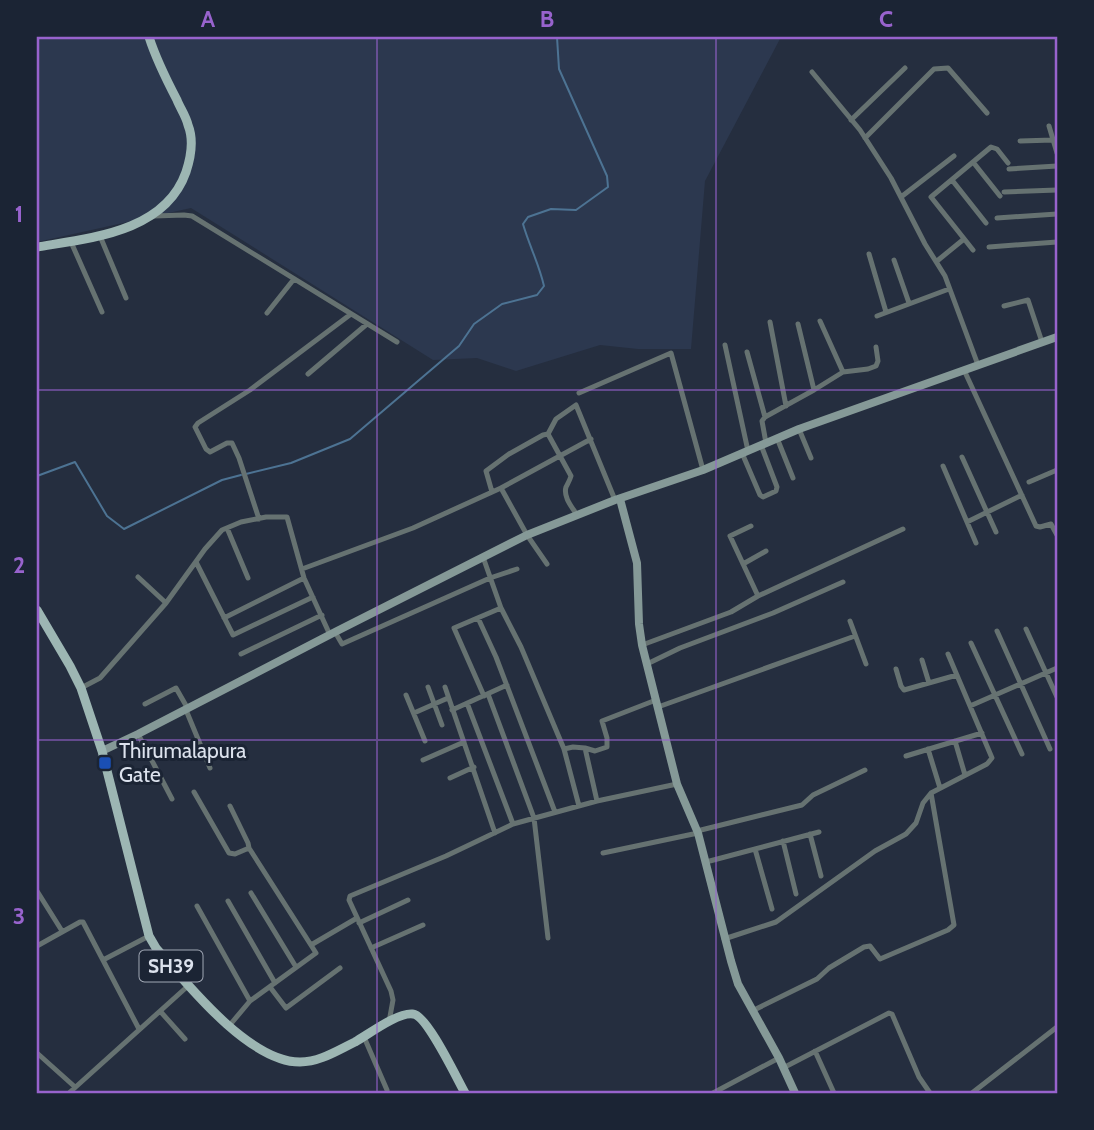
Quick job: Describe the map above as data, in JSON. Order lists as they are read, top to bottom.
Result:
{
  "streets": {
    "main road": ["SH39"]
  },
  "places": {
    "transit": ["Thirumalapura Gate"]
  },
  "grid": {
    "columns": ["A", "B", "C"],
    "rows": ["1", "2", "3"]
  }
}
